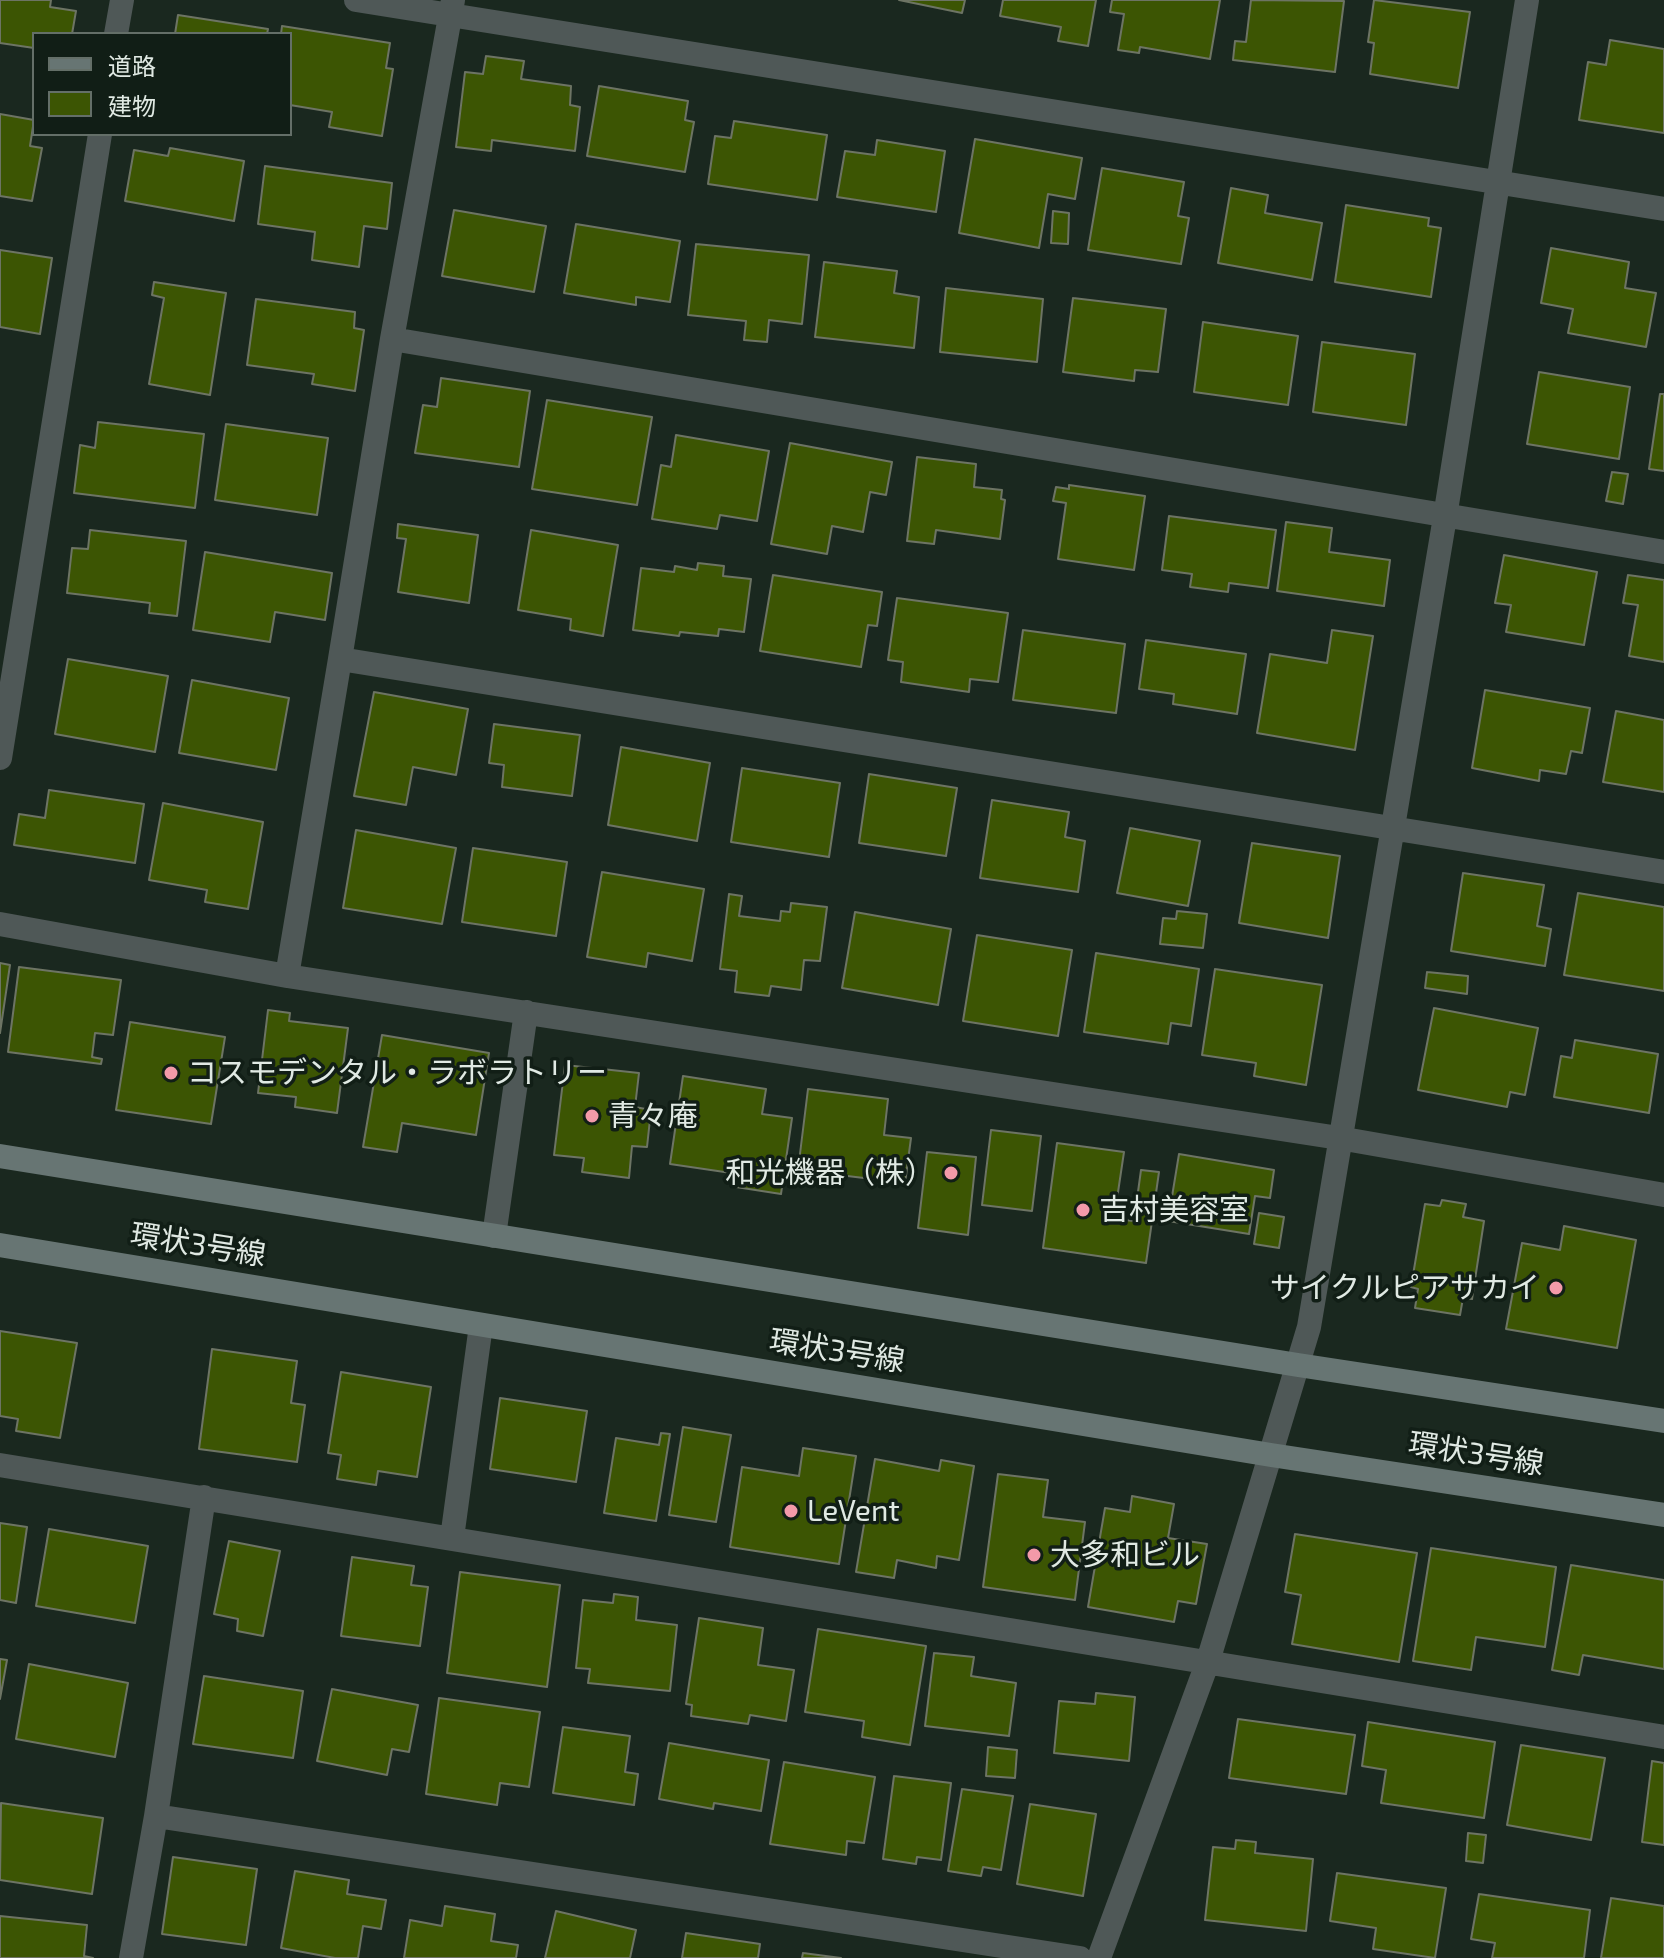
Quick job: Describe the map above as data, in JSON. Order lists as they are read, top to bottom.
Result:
{
  "streets": {
    "street": ["環状3号線"]
  },
  "places": [
    "コスモデンタル・ラボラトリー",
    "青々庵",
    "和光機器（株）",
    "吉村美容室",
    "サイクルピアサカイ",
    "LeVent",
    "大多和ビル"
  ],
  "legend": ["道路", "建物"]
}
